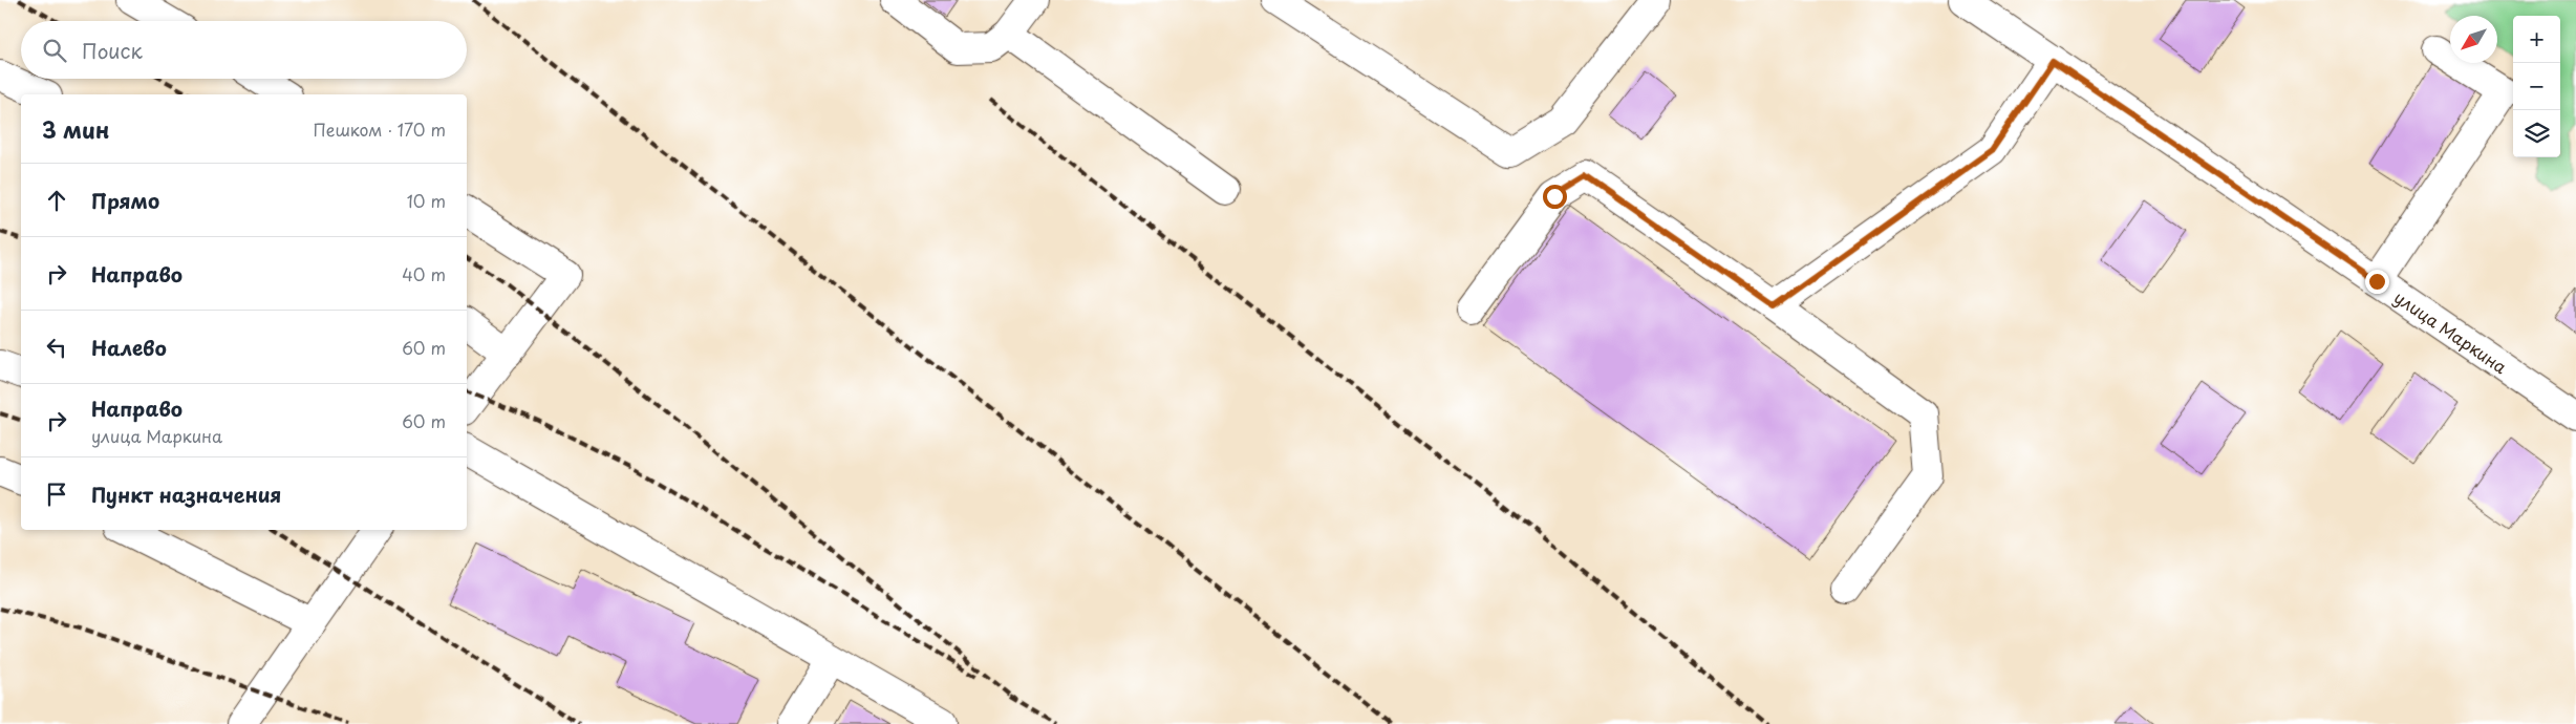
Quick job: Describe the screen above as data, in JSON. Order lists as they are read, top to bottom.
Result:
{
  "streets": {
    "street": ["улица Маркина"]
  },
  "north": "bottom left",
  "page": {
    "map_buttons": ["+", "−"],
    "search": "Поиск",
    "heading": ["3 мин", "Пешком · 170 m"],
    "list": [
      ["Прямо", "10 m"],
      ["Направо", "40 m"],
      ["Налево", "60 m"],
      ["Направо", "улица Маркина", "60 m"],
      "Пункт назначения"
    ]
  }
}
